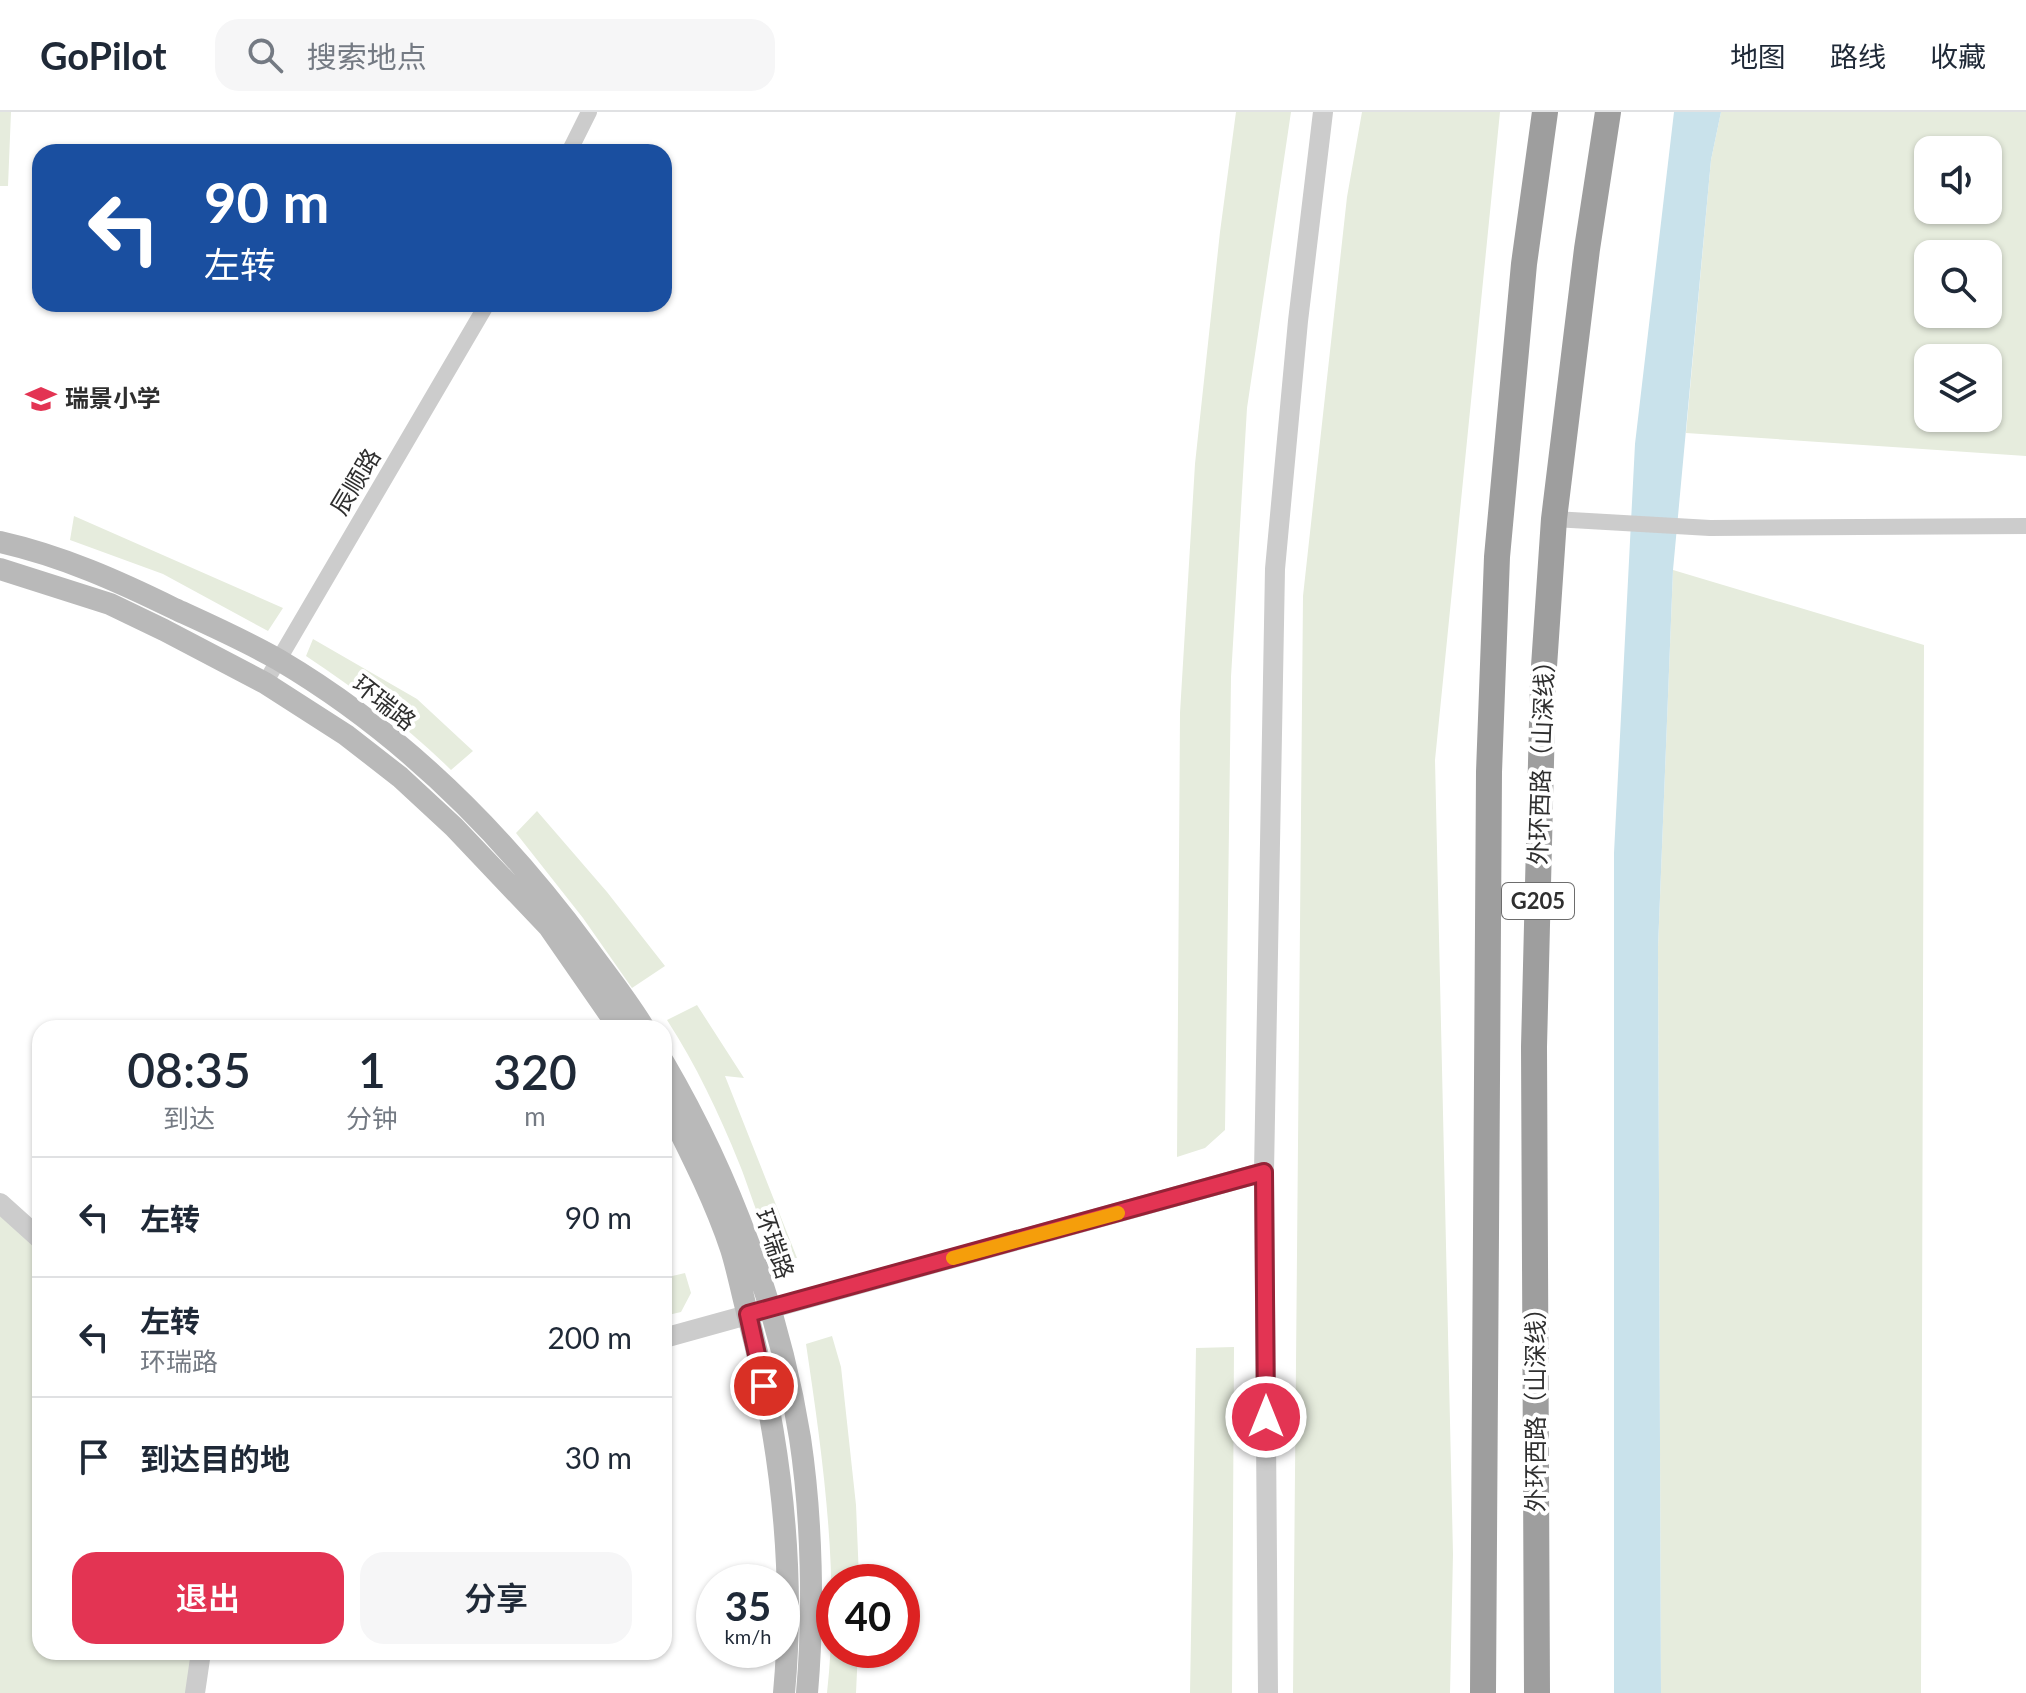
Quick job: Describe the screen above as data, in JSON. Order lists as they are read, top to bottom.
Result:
{
  "streets": {
    "highway": ["外环西路（山深线）", "G205"],
    "main road": ["环瑞路"],
    "street": ["辰顺路"]
  },
  "crossings": [
    ["辰顺路", "环瑞路"]
  ],
  "places": {
    "school or university": ["瑞景小学"]
  },
  "page": {
    "header": "GoPilot",
    "search": "搜索地点",
    "nav": ["地图", "路线", "收藏"],
    "turn": ["90 m", "左转"],
    "eta": [
      "08:35",
      "到达",
      "1",
      "分钟",
      "320",
      "m"
    ],
    "list": [
      {
        "name": "左转",
        "value": "90 m"
      },
      {
        "name": "左转",
        "note": "环瑞路",
        "value": "200 m"
      },
      {
        "name": "到达目的地",
        "value": "30 m"
      }
    ],
    "buttons": ["退出", "分享"],
    "speed": "35 km/h",
    "limit": "40"
  }
}
